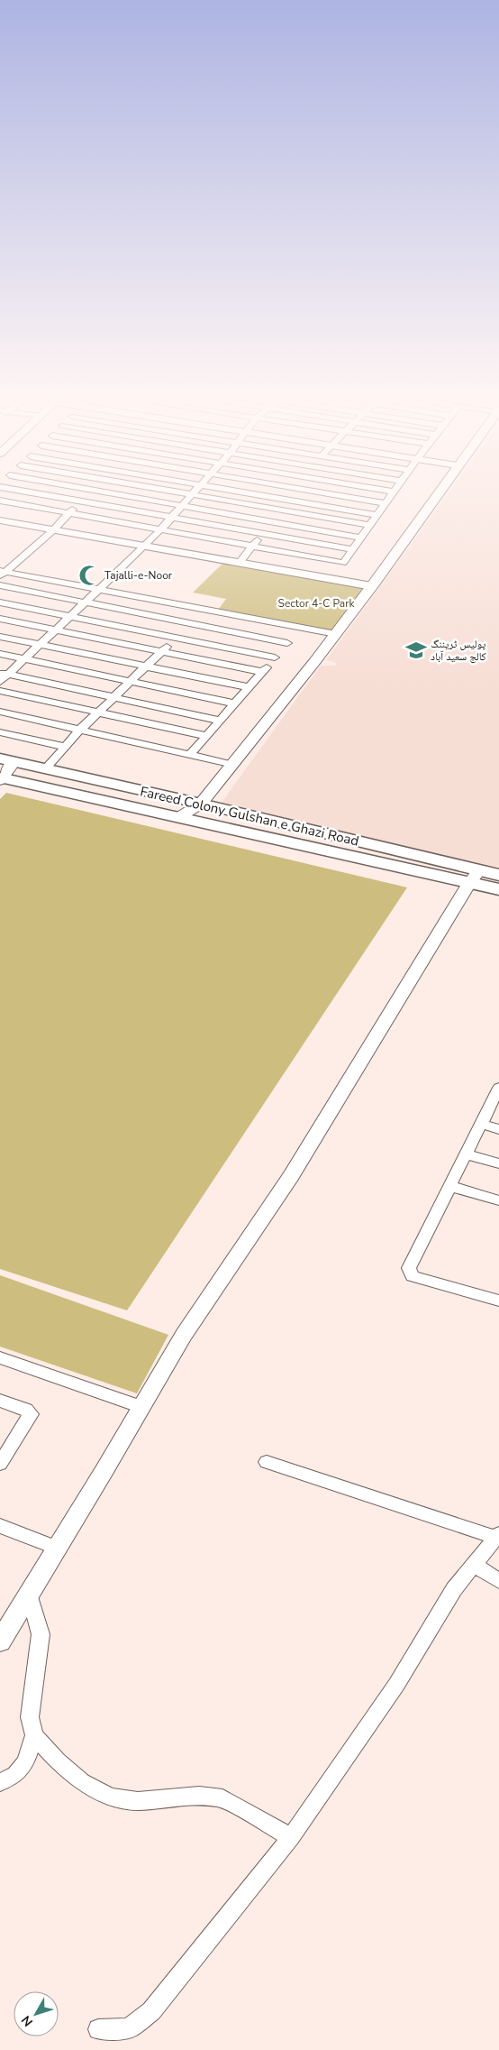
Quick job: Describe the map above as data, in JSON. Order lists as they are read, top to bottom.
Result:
{
  "streets": {
    "main road": ["Fareed Colony Gulshan e Ghazi Road"]
  },
  "parks": ["Sector 4-C Park"],
  "places": {
    "mosque": ["Tajalli-e-Noor"],
    "school or university": ["پولیس ٹریننگ کالج سعید آباد"]
  },
  "north": "bottom left"
}
